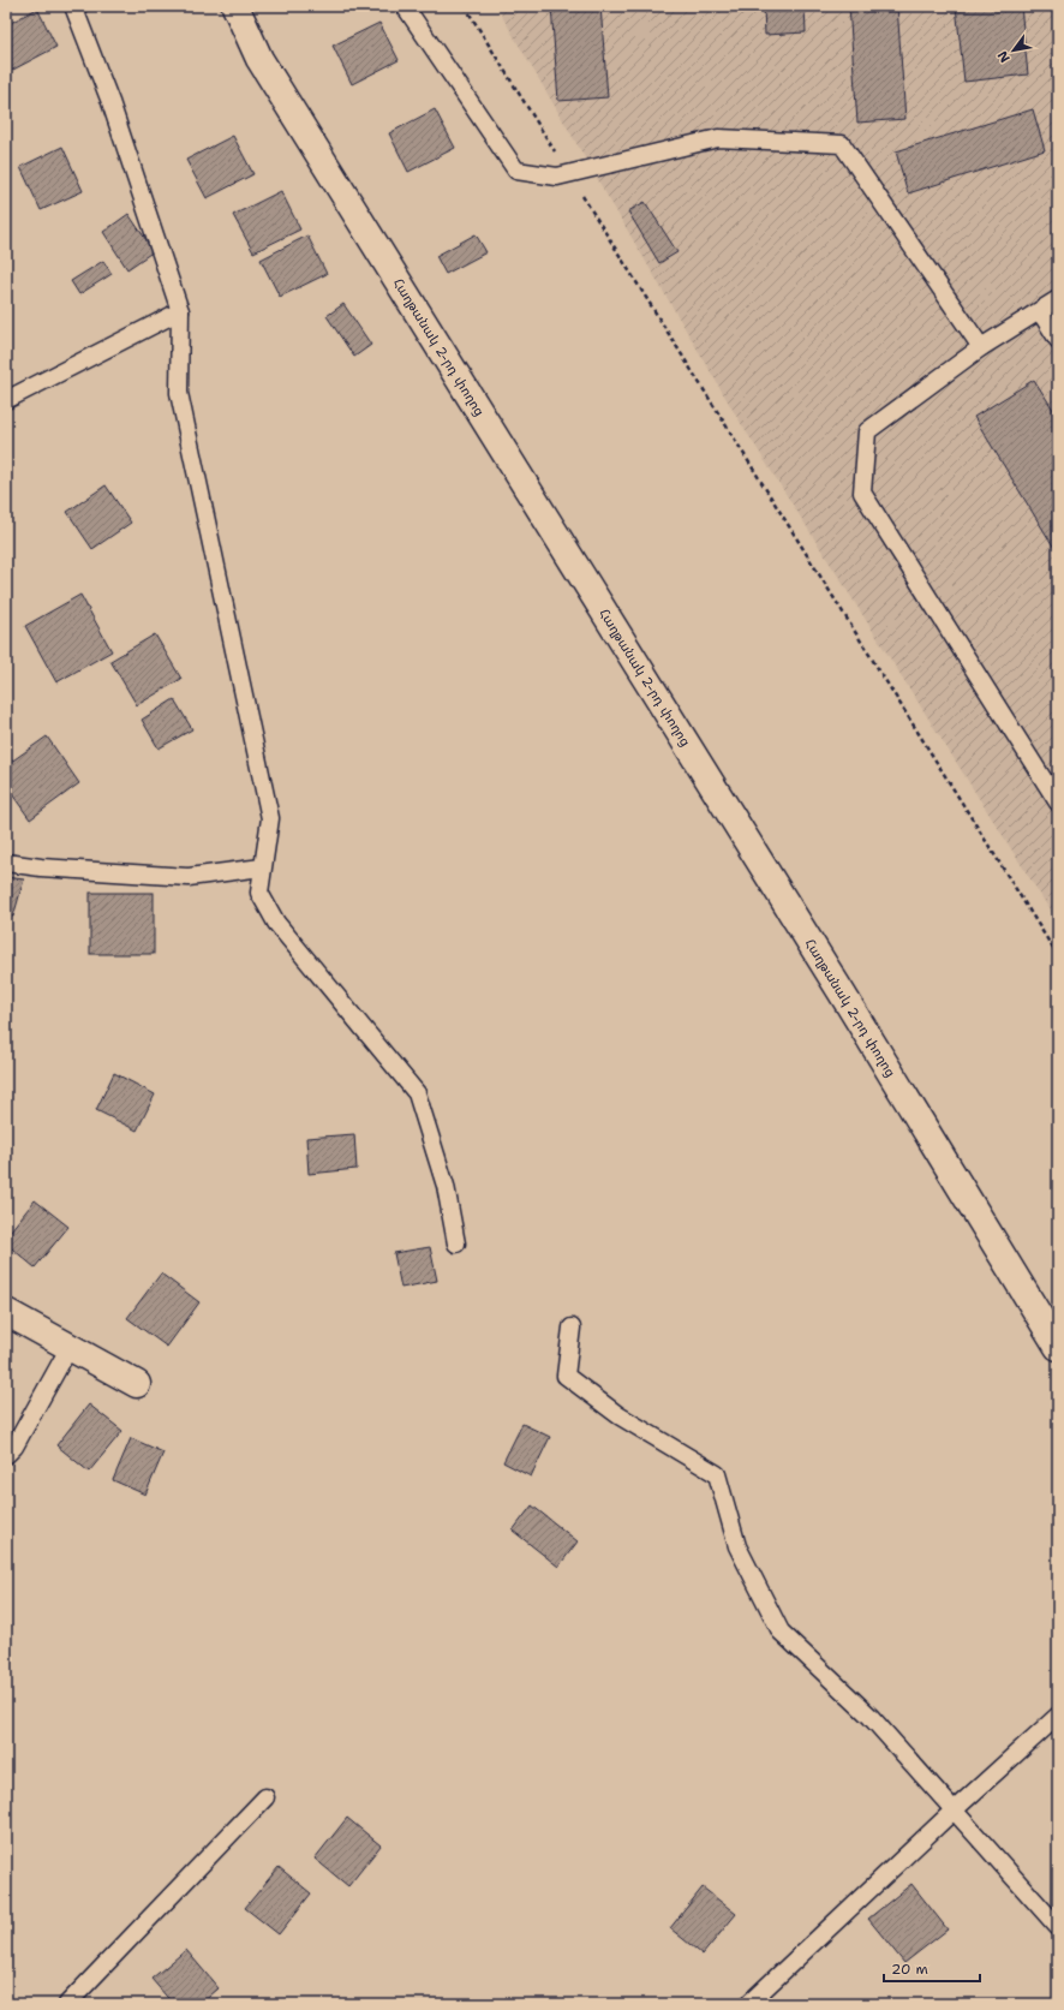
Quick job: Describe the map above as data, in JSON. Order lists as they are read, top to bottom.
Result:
{
  "streets": {
    "street": ["Հաղթանակ 2-րդ փողոց"]
  },
  "scale_bar": "20 m",
  "north": "bottom left"
}
